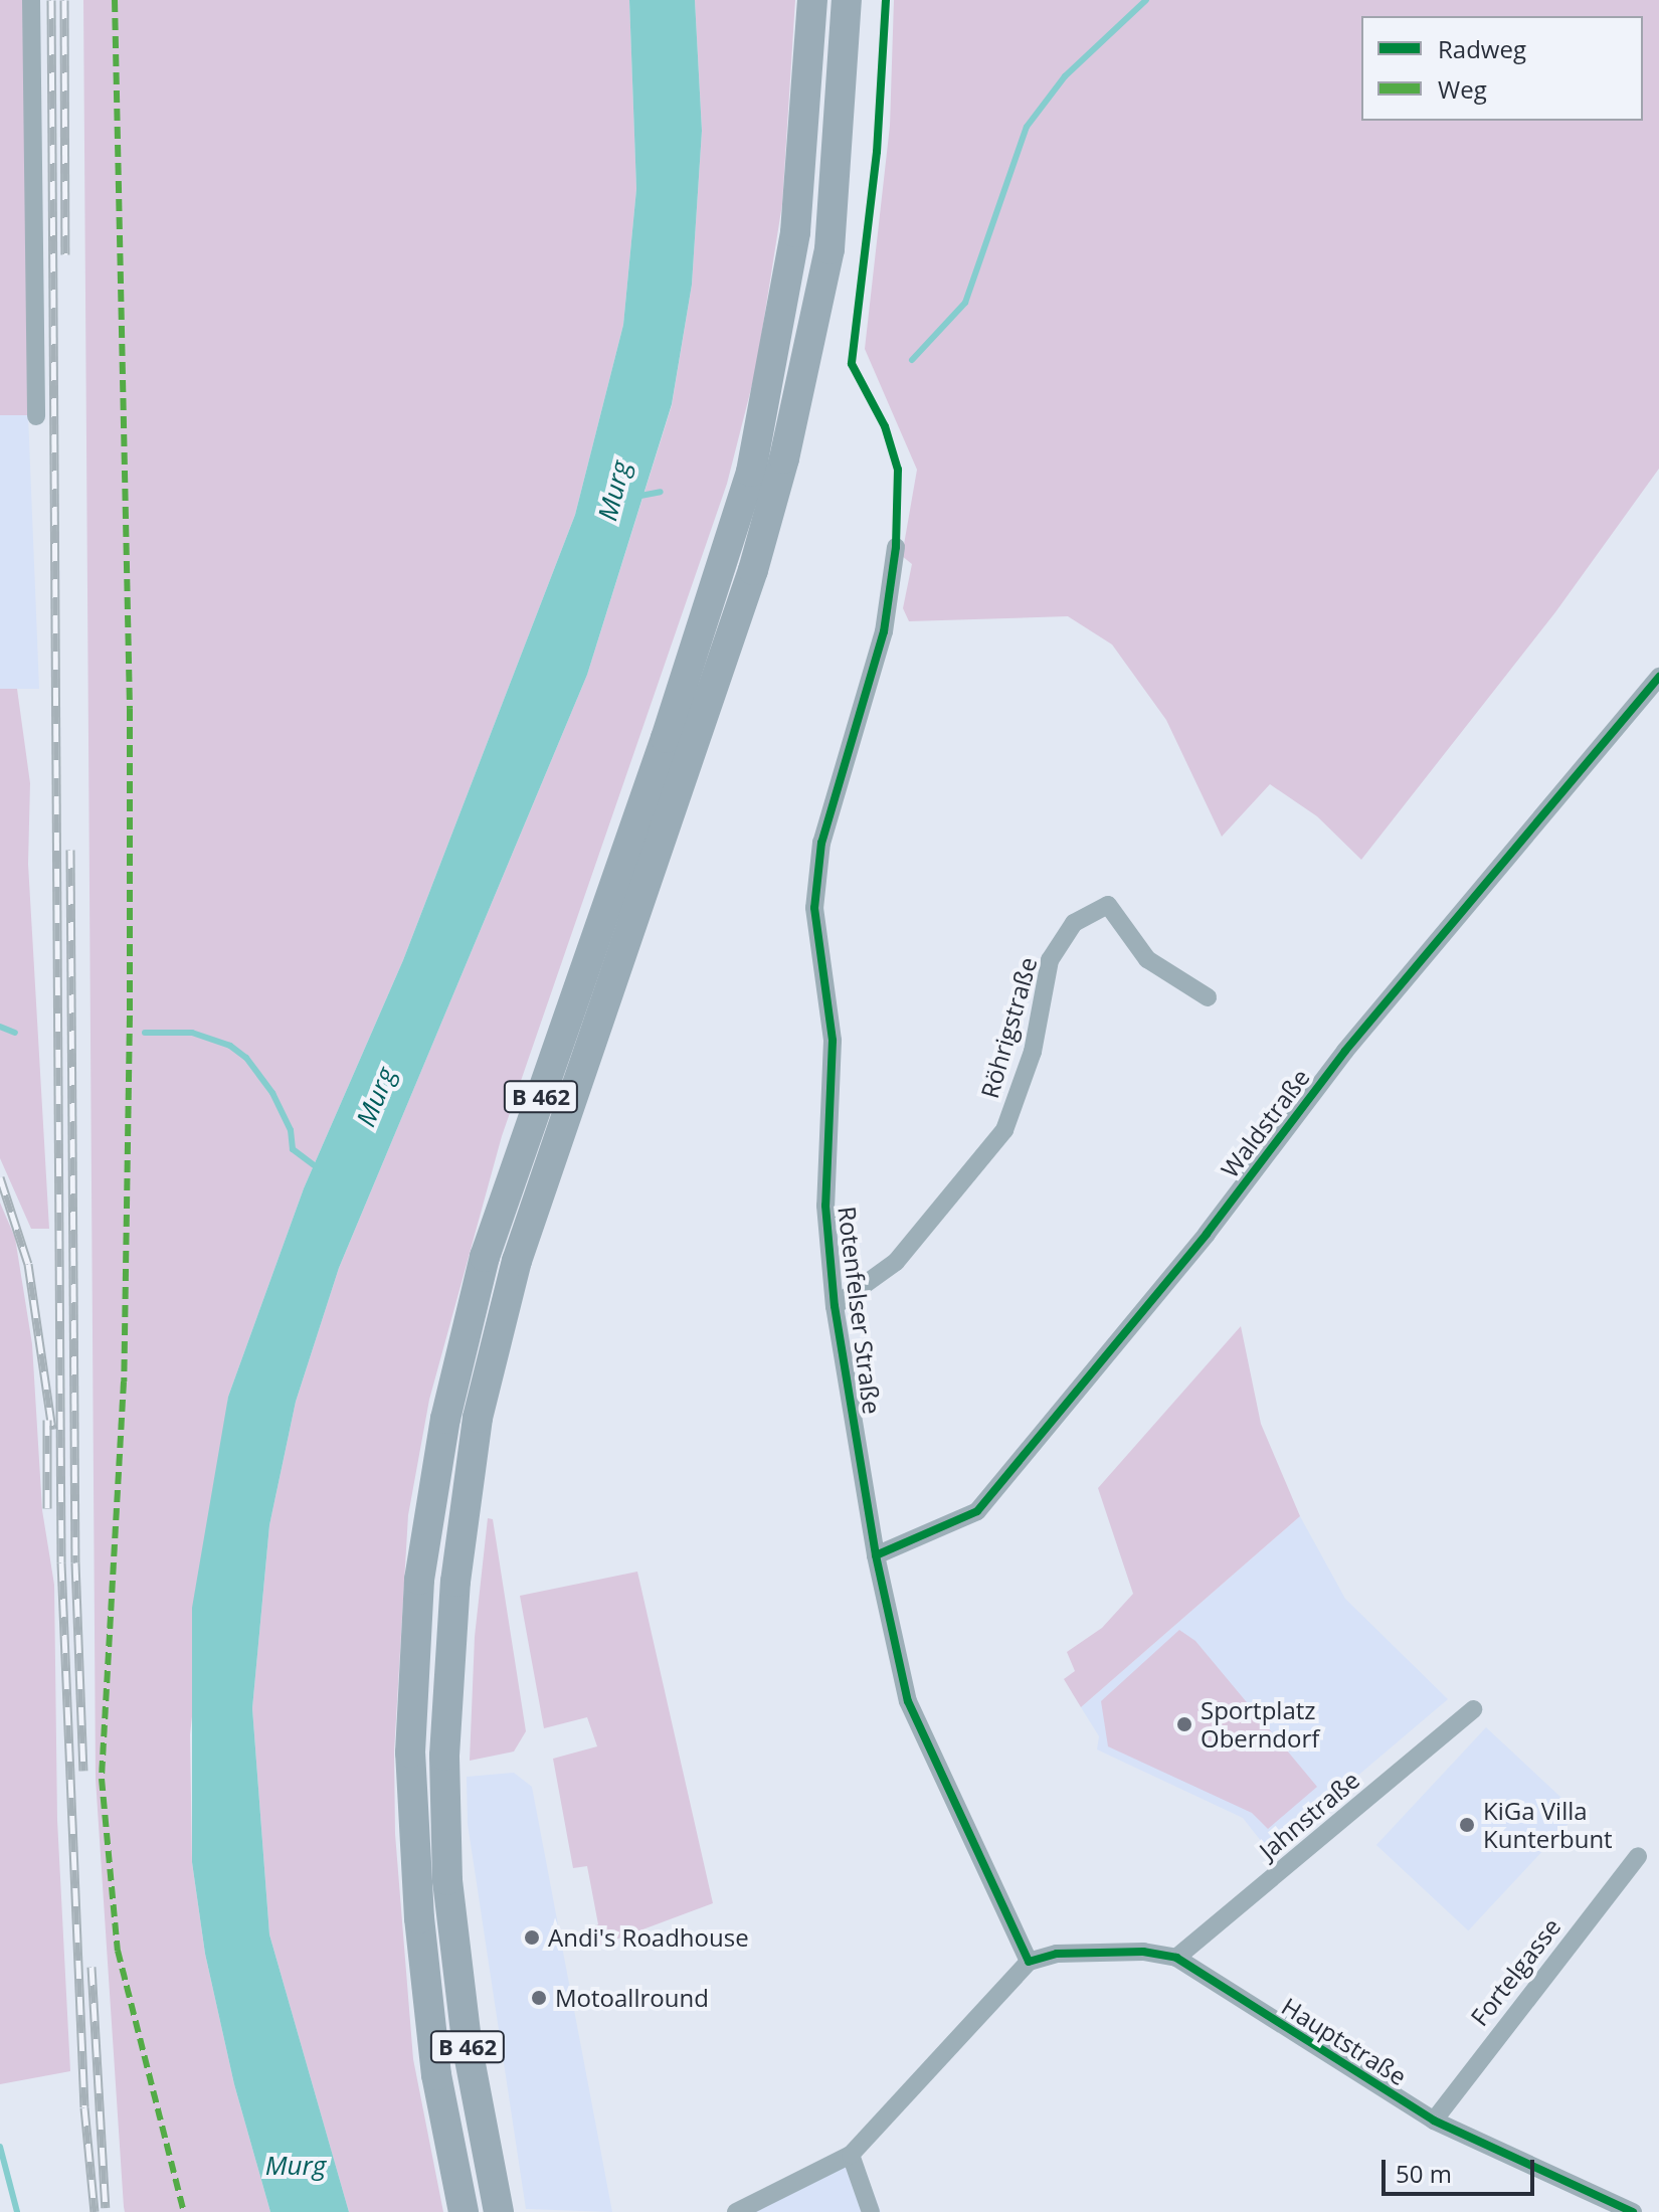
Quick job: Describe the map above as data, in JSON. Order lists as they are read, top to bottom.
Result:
{
  "streets": {
    "highway": ["B 462"],
    "street": [
      "Röhrigstraße",
      "Waldstraße",
      "Rotenfelser Straße",
      "Jahnstraße",
      "Fortelgasse",
      "Hauptstraße"
    ]
  },
  "crossings": [
    ["Röhrigstraße", "Rotenfelser Straße"],
    ["Waldstraße", "Rotenfelser Straße"],
    ["Rotenfelser Straße", "Hauptstraße"],
    ["Jahnstraße", "Hauptstraße"],
    ["Fortelgasse", "Hauptstraße"]
  ],
  "water": ["Murg"],
  "places": [
    "Sportplatz Oberndorf",
    "KiGa Villa Kunterbunt",
    "Andi's Roadhouse",
    "Motoallround"
  ],
  "legend": ["Radweg", "Weg"],
  "scale_bar": "50 m"
}
